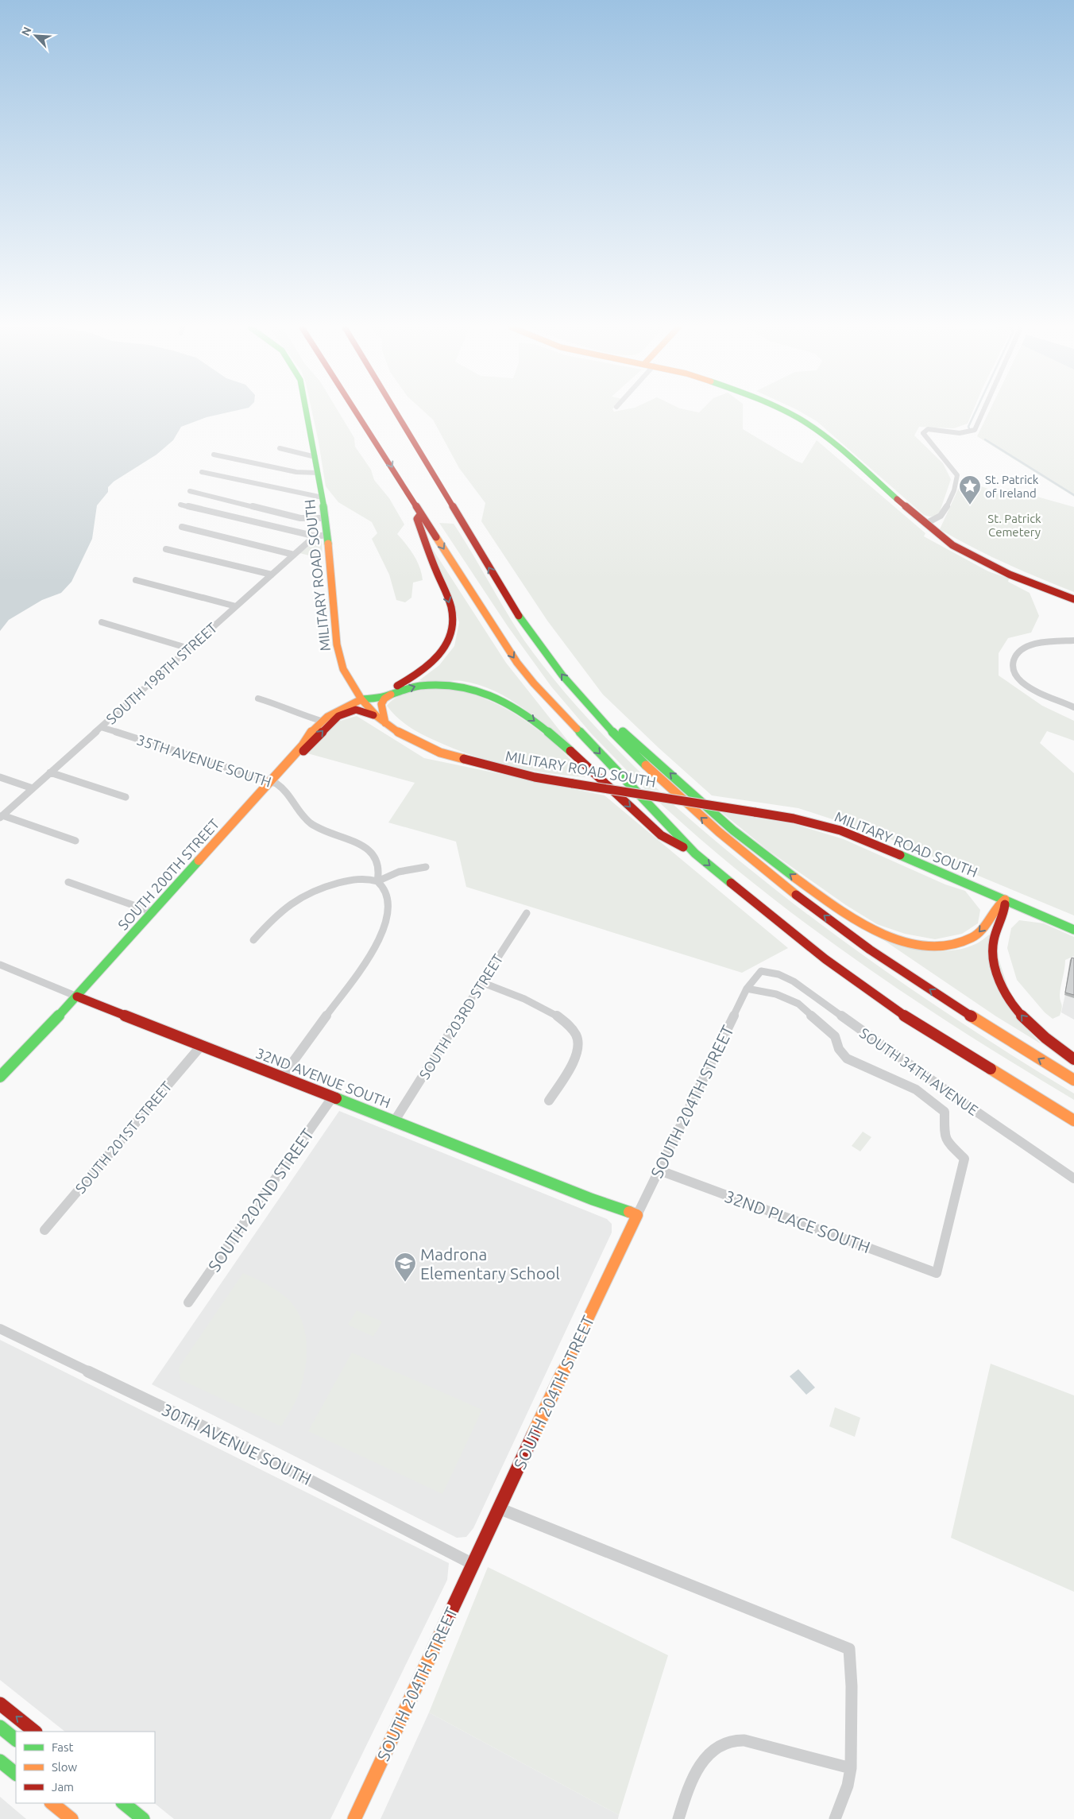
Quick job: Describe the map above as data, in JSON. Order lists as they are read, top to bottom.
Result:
{
  "streets": {
    "main road": [
      "MILITARY ROAD SOUTH",
      "SOUTH 200TH STREET",
      "32ND AVENUE SOUTH",
      "SOUTH 204TH STREET"
    ],
    "street": [
      "SOUTH 198TH STREET",
      "35TH AVENUE SOUTH",
      "SOUTH 203RD STREET",
      "SOUTH 34TH AVENUE",
      "SOUTH 201ST STREET",
      "SOUTH 202ND STREET",
      "32ND PLACE SOUTH",
      "30TH AVENUE SOUTH"
    ]
  },
  "crossings": [
    ["MILITARY ROAD SOUTH", "SOUTH 200TH STREET"],
    ["SOUTH 198TH STREET", "35TH AVENUE SOUTH"],
    ["35TH AVENUE SOUTH", "SOUTH 200TH STREET"],
    ["SOUTH 200TH STREET", "32ND AVENUE SOUTH"],
    ["SOUTH 203RD STREET", "32ND AVENUE SOUTH"],
    ["SOUTH 34TH AVENUE", "SOUTH 204TH STREET"],
    ["32ND AVENUE SOUTH", "SOUTH 204TH STREET"],
    ["32ND AVENUE SOUTH", "SOUTH 201ST STREET"],
    ["32ND AVENUE SOUTH", "SOUTH 202ND STREET"],
    ["SOUTH 204TH STREET", "32ND PLACE SOUTH"],
    ["SOUTH 204TH STREET", "30TH AVENUE SOUTH"]
  ],
  "parks": ["St. Patrick Cemetery"],
  "places": {
    "place": ["St. Patrick of Ireland"],
    "school or university": ["Madrona Elementary School"]
  },
  "legend": ["Fast", "Slow", "Jam"],
  "north": "top left"
}
